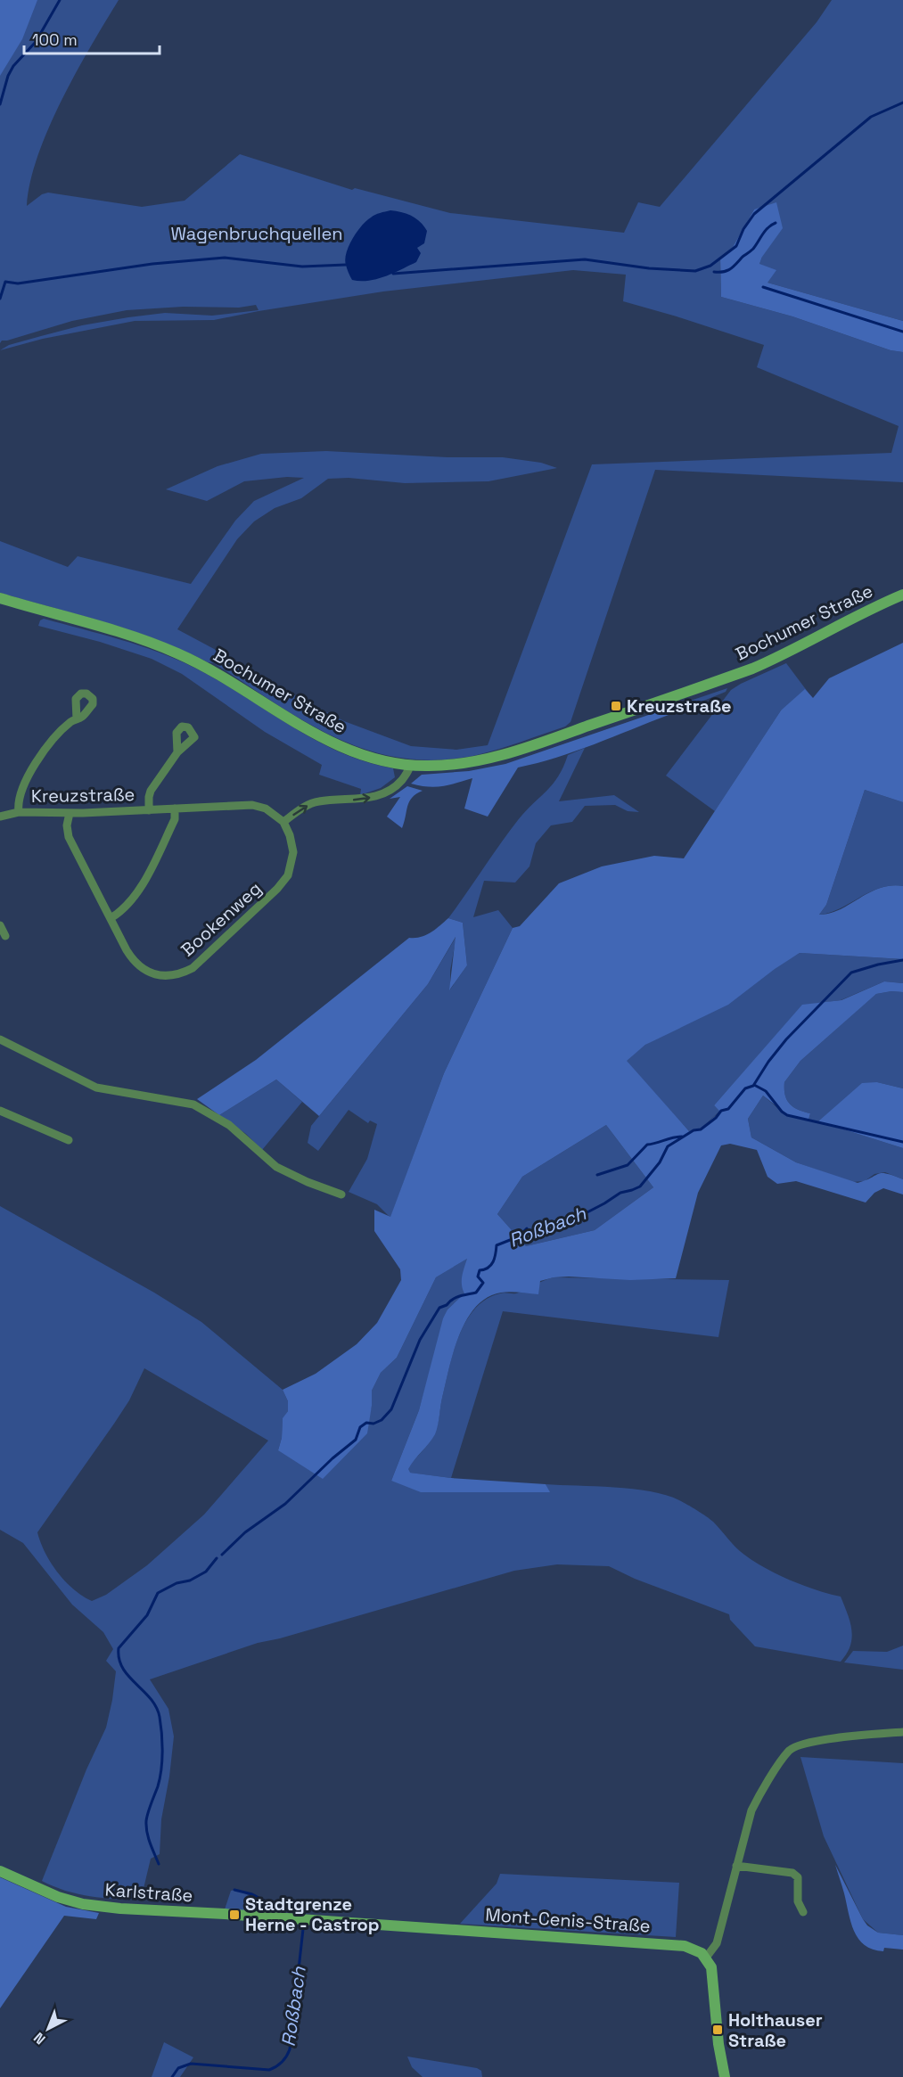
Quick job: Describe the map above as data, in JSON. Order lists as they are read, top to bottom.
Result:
{
  "streets": {
    "main road": ["Bochumer Straße", "Karlstraße", "Mont-Cenis-Straße"],
    "street": ["Kreuzstraße", "Bookenweg"]
  },
  "crossings": [
    ["Kreuzstraße", "Bookenweg"],
    ["Karlstraße", "Mont-Cenis-Straße"]
  ],
  "water": ["Roßbach"],
  "parks": ["Wagenbruchquellen"],
  "places": {
    "transit": ["Kreuzstraße", "Stadtgrenze Herne - Castrop", "Holthauser Straße"]
  },
  "scale_bar": "100 m",
  "north": "bottom left"
}
